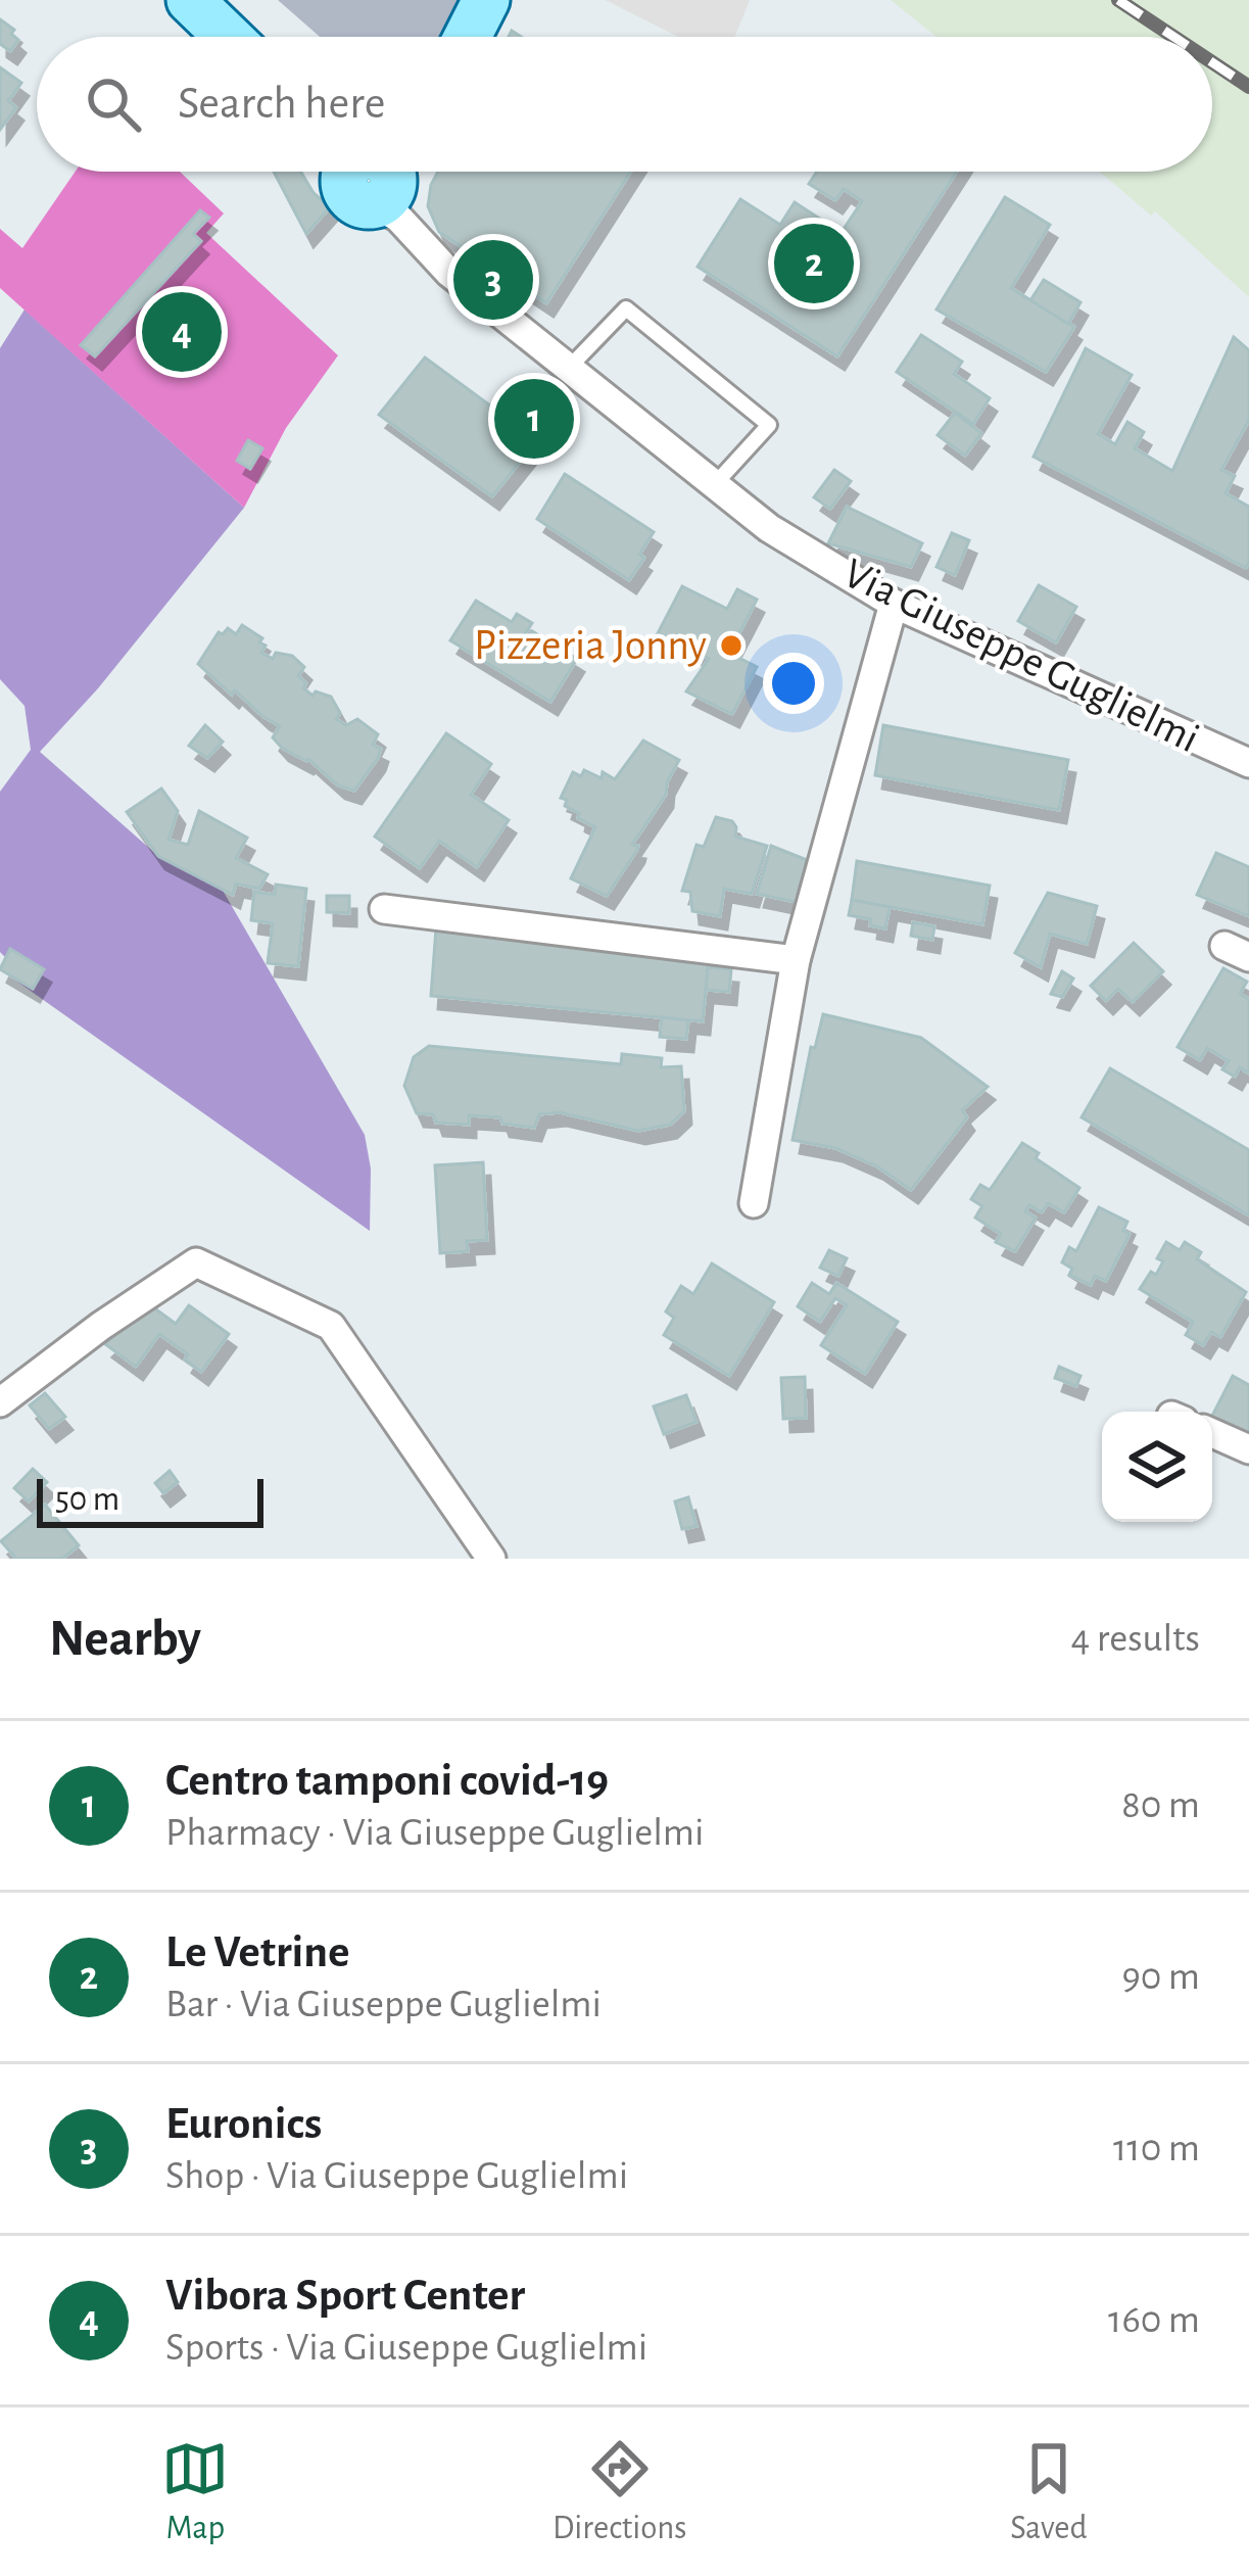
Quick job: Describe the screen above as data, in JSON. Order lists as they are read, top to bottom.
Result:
{
  "streets": {
    "street": ["Via Giuseppe Guglielmi"]
  },
  "places": ["Pizzeria Jonny"],
  "scale_bar": "50 m",
  "page": {
    "search": "Search here",
    "pins": [
      "2",
      "3",
      "4",
      "1"
    ],
    "scale": "50 m",
    "heading": ["Nearby", "4 results"],
    "list": [
      {
        "mark": "1",
        "name": "Centro tamponi covid-19",
        "note": "Pharmacy · Via Giuseppe Guglielmi",
        "value": "80 m"
      },
      {
        "mark": "2",
        "name": "Le Vetrine",
        "note": "Bar · Via Giuseppe Guglielmi",
        "value": "90 m"
      },
      {
        "mark": "3",
        "name": "Euronics",
        "note": "Shop · Via Giuseppe Guglielmi",
        "value": "110 m"
      },
      {
        "mark": "4",
        "name": "Vibora Sport Center",
        "note": "Sports · Via Giuseppe Guglielmi",
        "value": "160 m"
      }
    ],
    "nav": ["Map", "Directions", "Saved"]
  }
}
